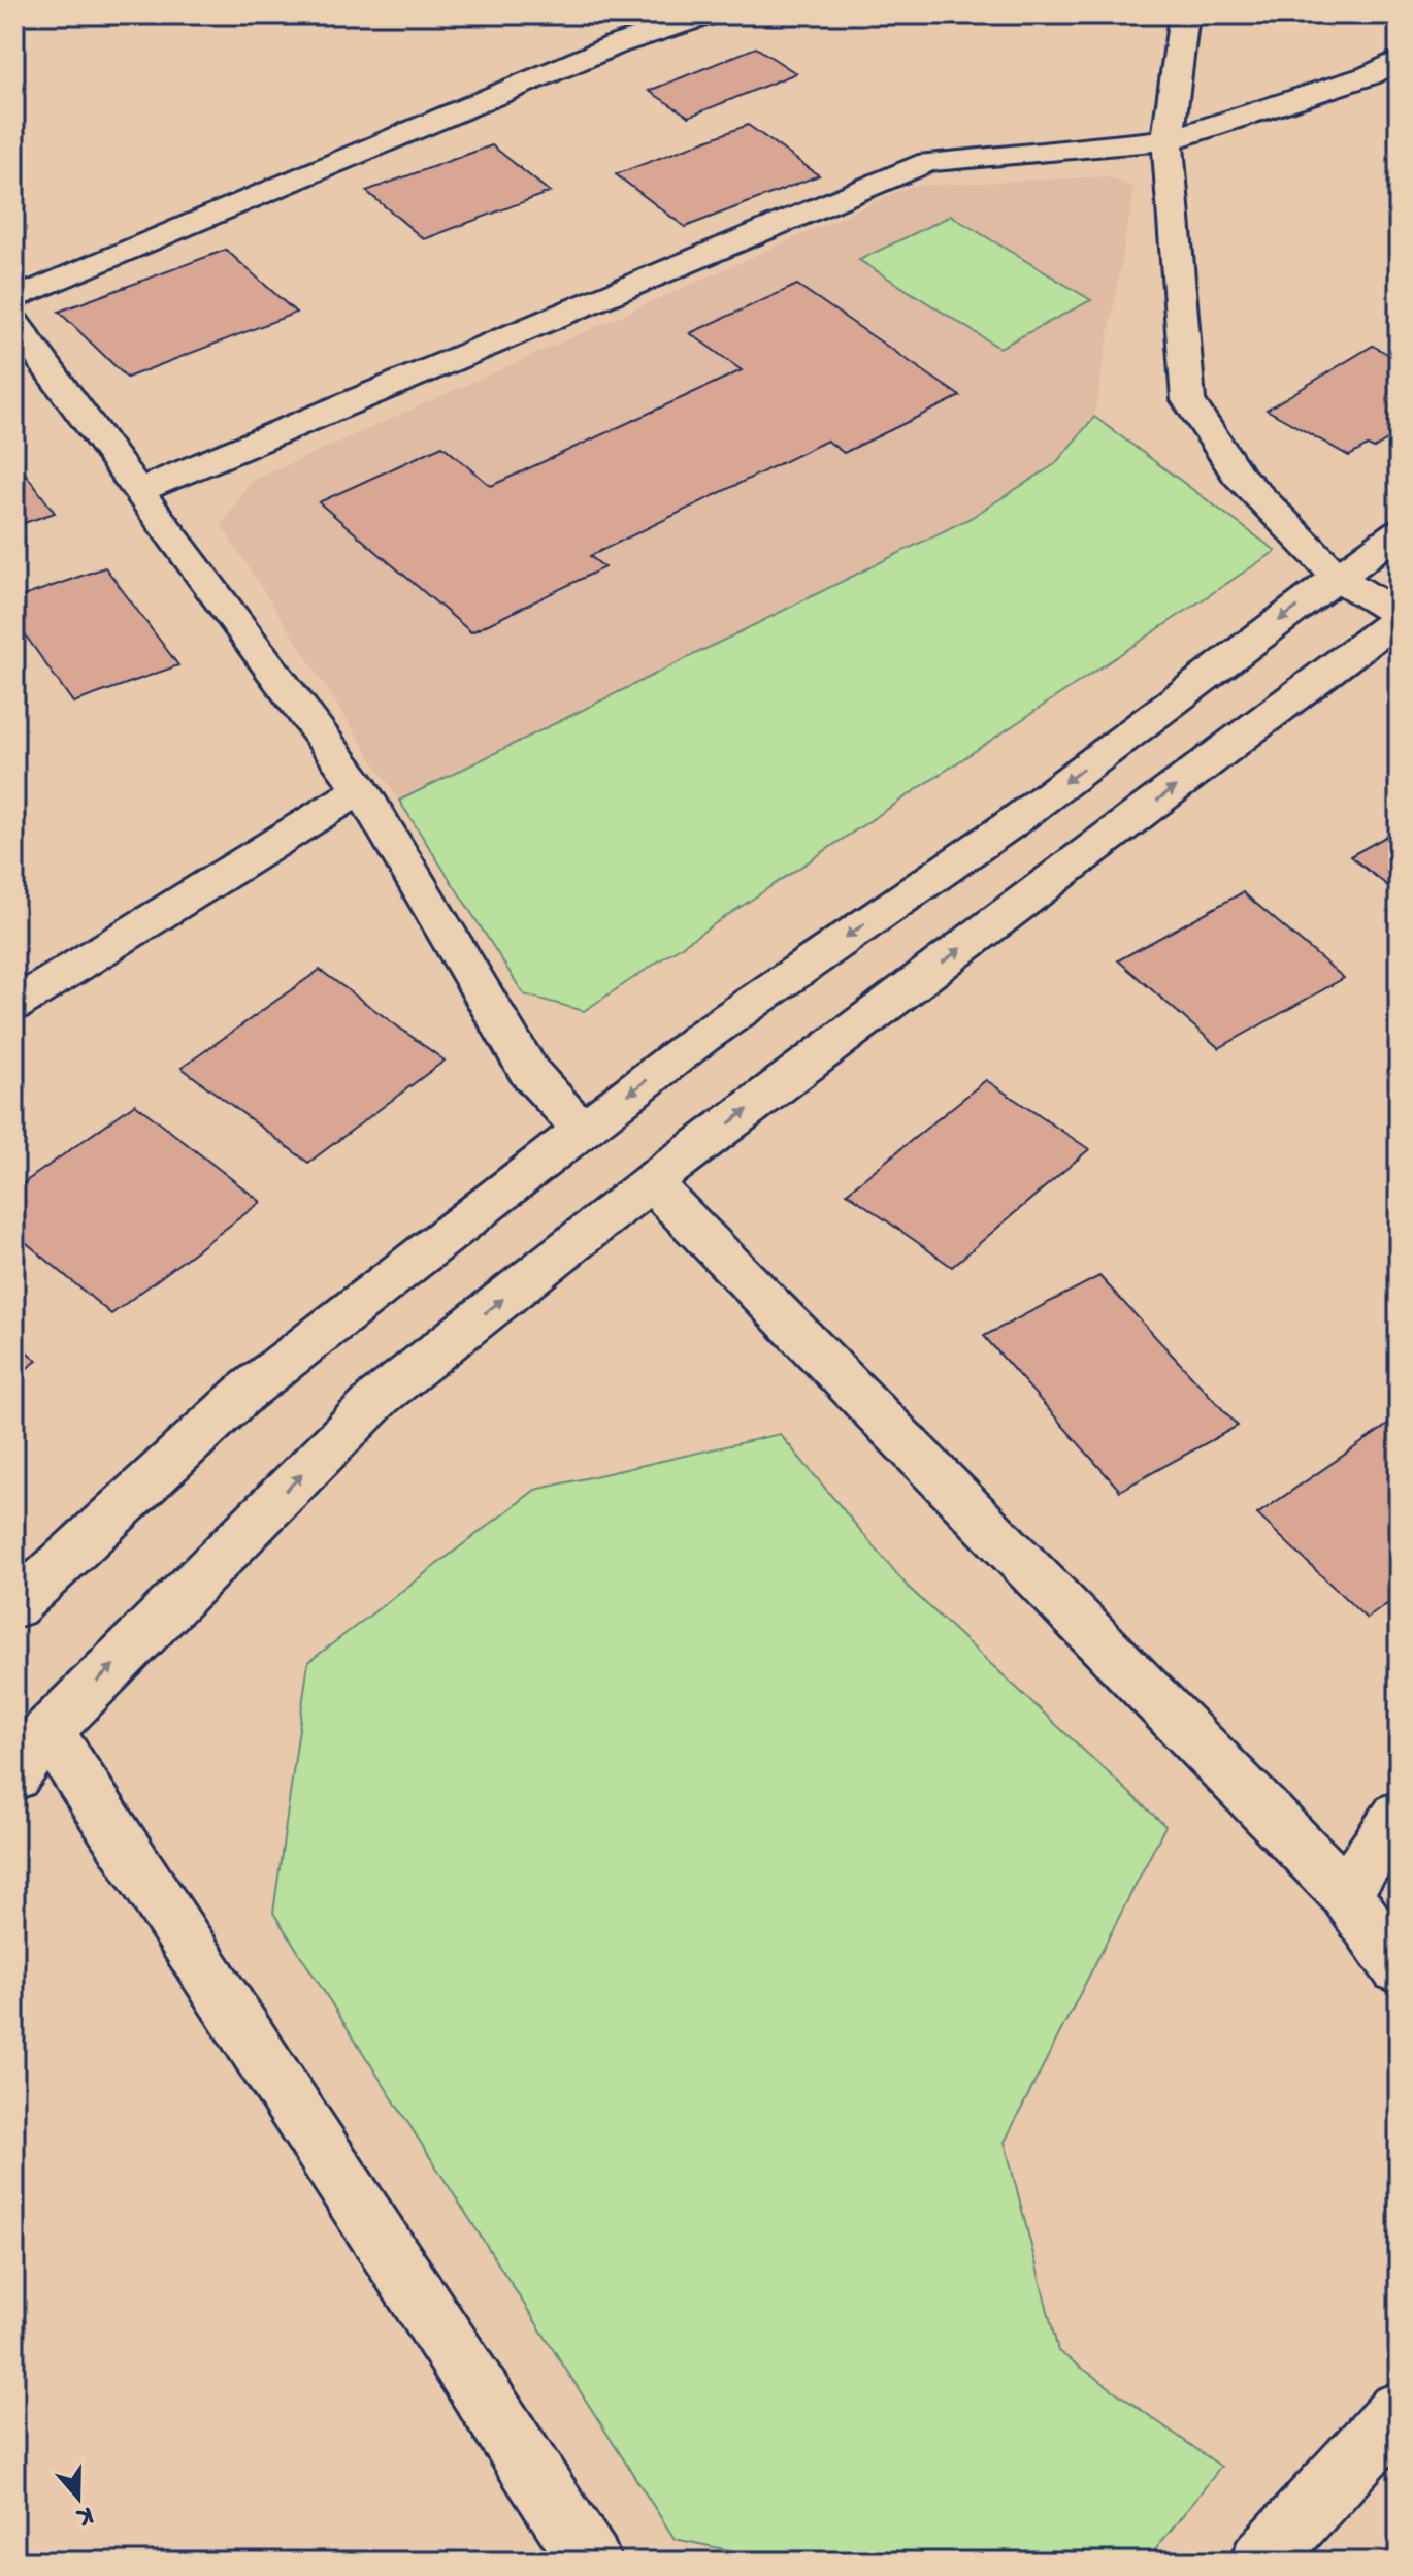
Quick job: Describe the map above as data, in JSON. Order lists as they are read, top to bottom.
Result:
{
  "north": "bottom"
}
